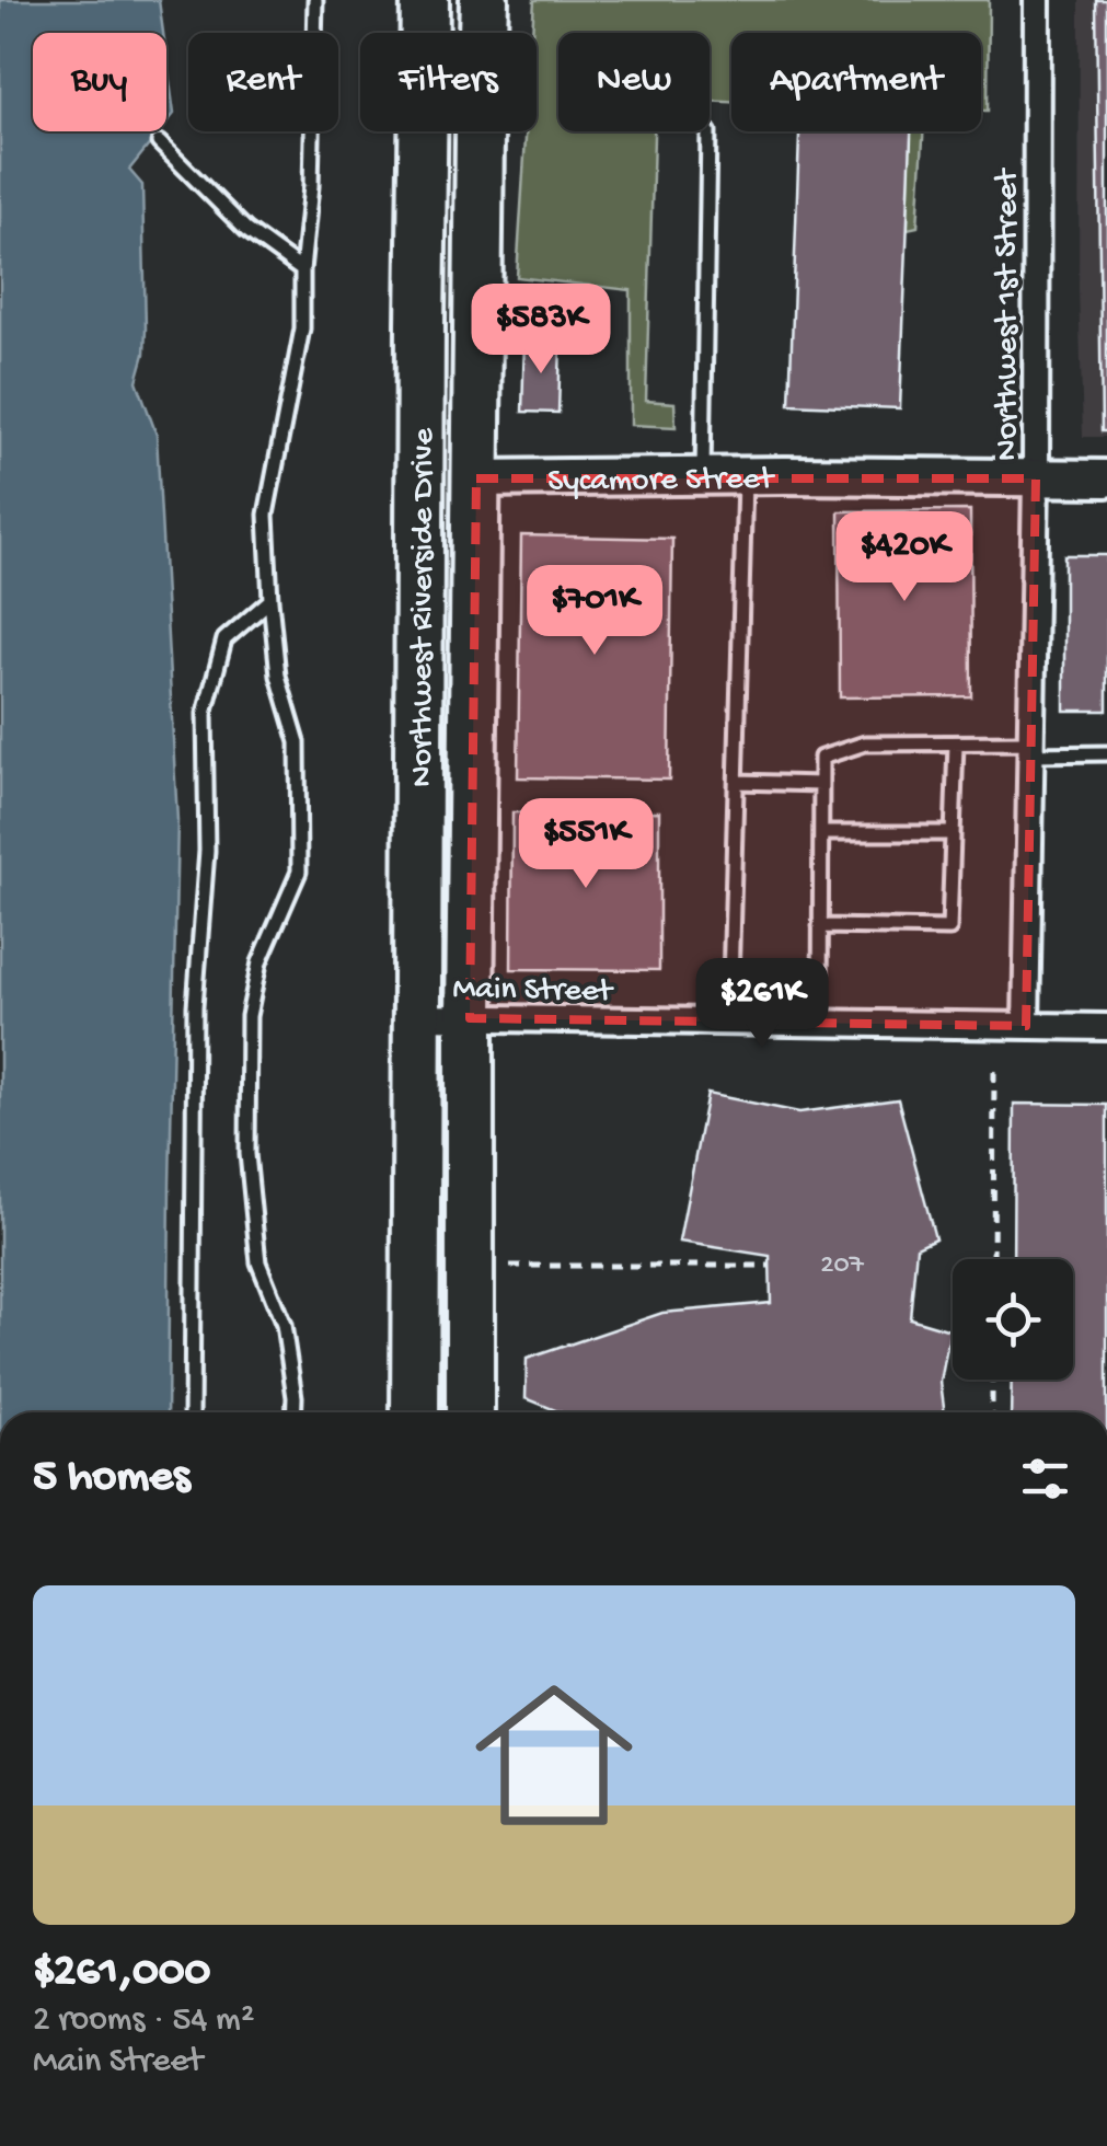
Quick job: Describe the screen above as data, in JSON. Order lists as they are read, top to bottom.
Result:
{
  "streets": {
    "highway": ["Northwest Riverside Drive"],
    "main road": ["Sycamore Street"],
    "street": ["Northwest 1st Street", "Main Street"]
  },
  "crossings": [
    ["Northwest 1st Street", "Sycamore Street"],
    ["Northwest 1st Street", "Main Street"],
    ["Sycamore Street", "Northwest Riverside Drive"],
    ["Northwest Riverside Drive", "Main Street"]
  ],
  "house_numbers": ["207"],
  "page": {
    "chip": [
      "Buy",
      "Rent",
      "Filters",
      "New",
      "Apartment"
    ],
    "price": [
      "$583K",
      "$420K",
      "$701K",
      "$551K",
      "$261K"
    ],
    "heading": "5 homes",
    "list": [
      {
        "name": "$261,000",
        "note": "2 rooms · 54 m² · Main Street"
      }
    ]
  }
}
